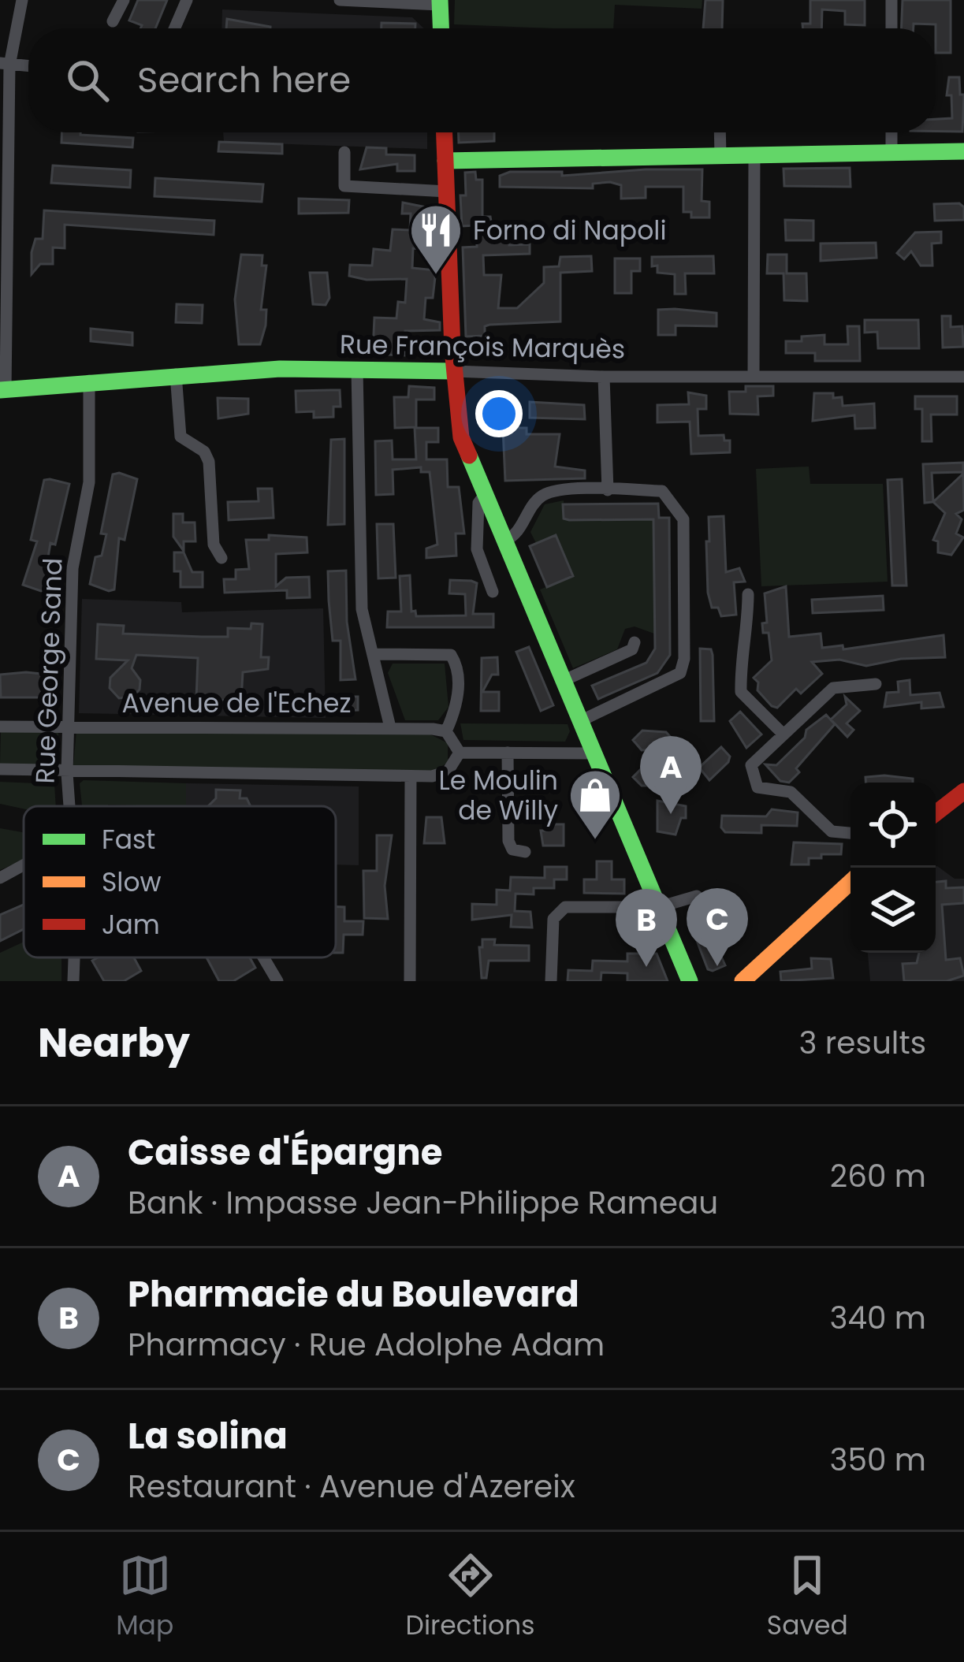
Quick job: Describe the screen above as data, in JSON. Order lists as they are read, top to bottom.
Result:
{
  "streets": {
    "street": ["Rue François Marquès", "Rue George Sand", "Avenue de l'Echez"]
  },
  "crossings": [
    ["Rue François Marquès", "Rue George Sand"],
    ["Rue George Sand", "Avenue de l'Echez"]
  ],
  "places": {
    "restaurant": ["Forno di Napoli"],
    "shop": ["Le Moulin de Willy"]
  },
  "legend": ["Fast", "Slow", "Jam"],
  "page": {
    "search": "Search here",
    "pins": ["A", "C", "B"],
    "heading": ["Nearby", "3 results"],
    "list": [
      {
        "mark": "A",
        "name": "Caisse d'Épargne",
        "note": "Bank · Impasse Jean-Philippe Rameau",
        "value": "260 m"
      },
      {
        "mark": "B",
        "name": "Pharmacie du Boulevard",
        "note": "Pharmacy · Rue Adolphe Adam",
        "value": "340 m"
      },
      {
        "mark": "C",
        "name": "La solina",
        "note": "Restaurant · Avenue d'Azereix",
        "value": "350 m"
      }
    ],
    "nav": ["Map", "Directions", "Saved"]
  }
}
